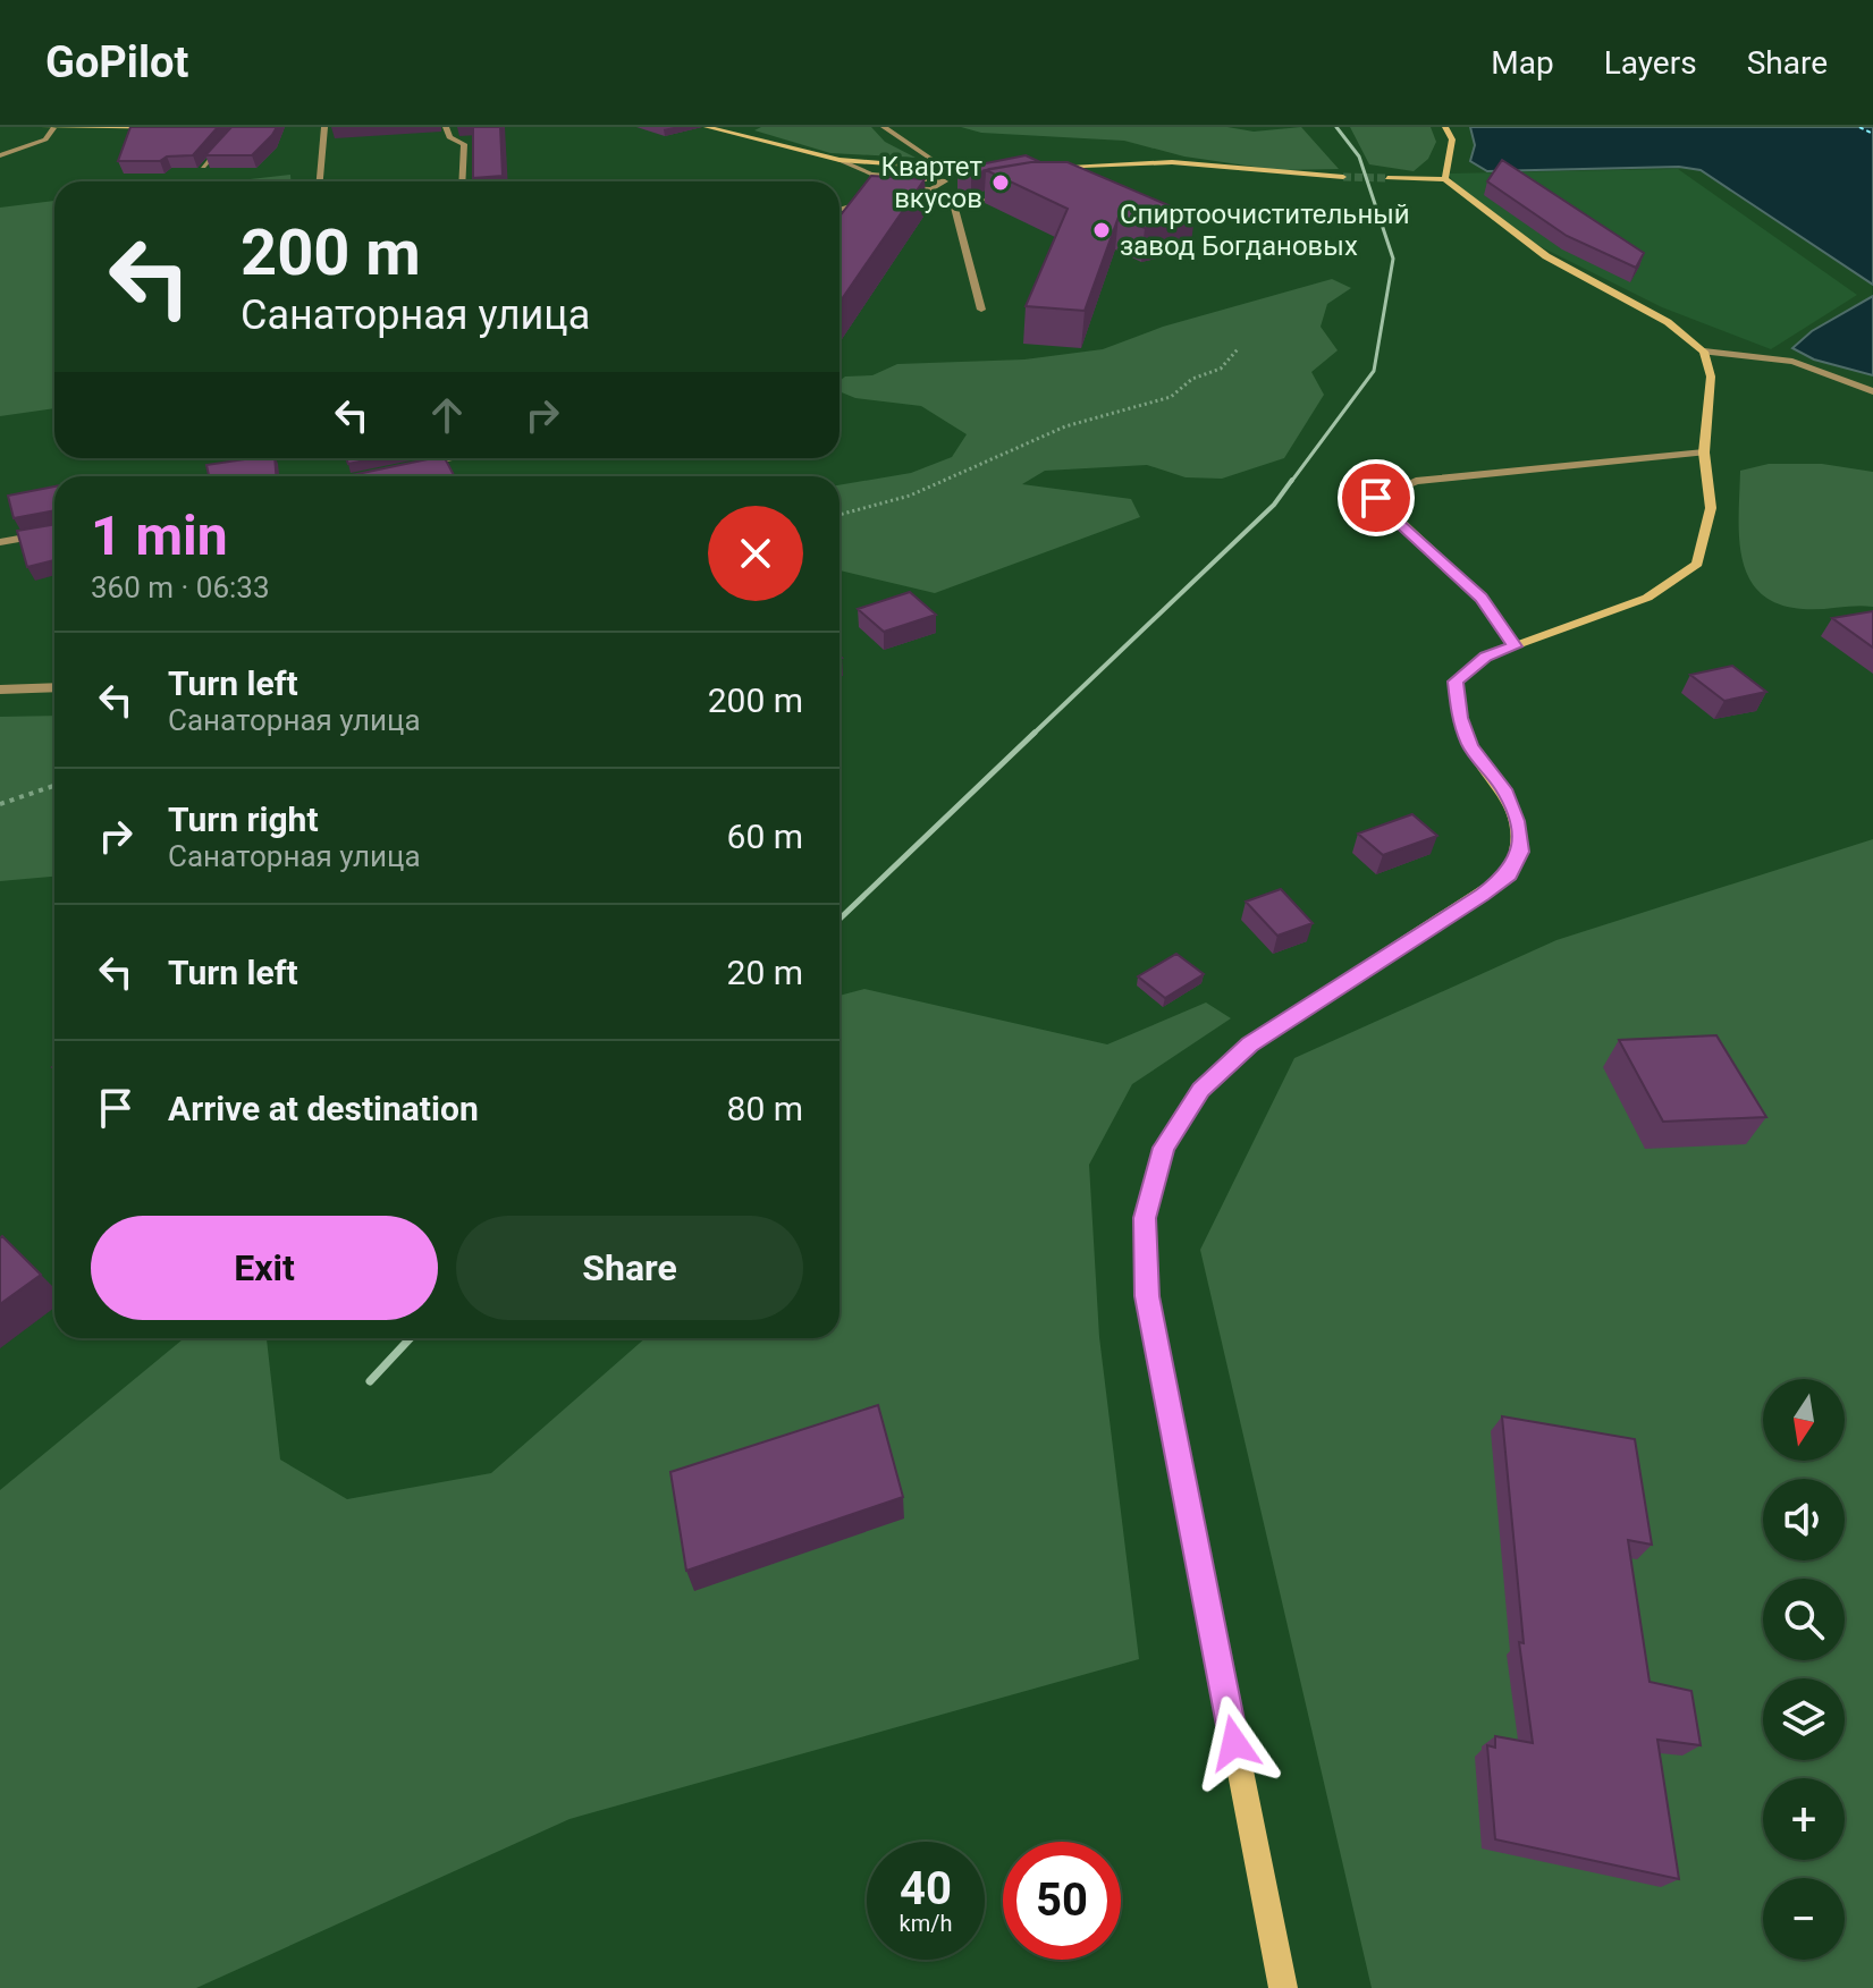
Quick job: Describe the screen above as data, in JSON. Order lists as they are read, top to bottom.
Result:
{
  "places": ["Квартет вкусов", "Спиртоочистительный завод Богдановых"],
  "north": "bottom",
  "page": {
    "header": "GoPilot",
    "nav": ["Map", "Layers", "Share"],
    "turn": ["200 m", "Санаторная улица"],
    "heading": ["1 min", "360 m · 06:33"],
    "list": [
      {
        "name": "Turn left",
        "note": "Санаторная улица",
        "value": "200 m"
      },
      {
        "name": "Turn right",
        "note": "Санаторная улица",
        "value": "60 m"
      },
      {
        "name": "Turn left",
        "value": "20 m"
      },
      {
        "name": "Arrive at destination",
        "value": "80 m"
      }
    ],
    "buttons": ["Exit", "Share"],
    "map_buttons": ["+", "−"],
    "speed": "40 km/h",
    "limit": "50"
  }
}
